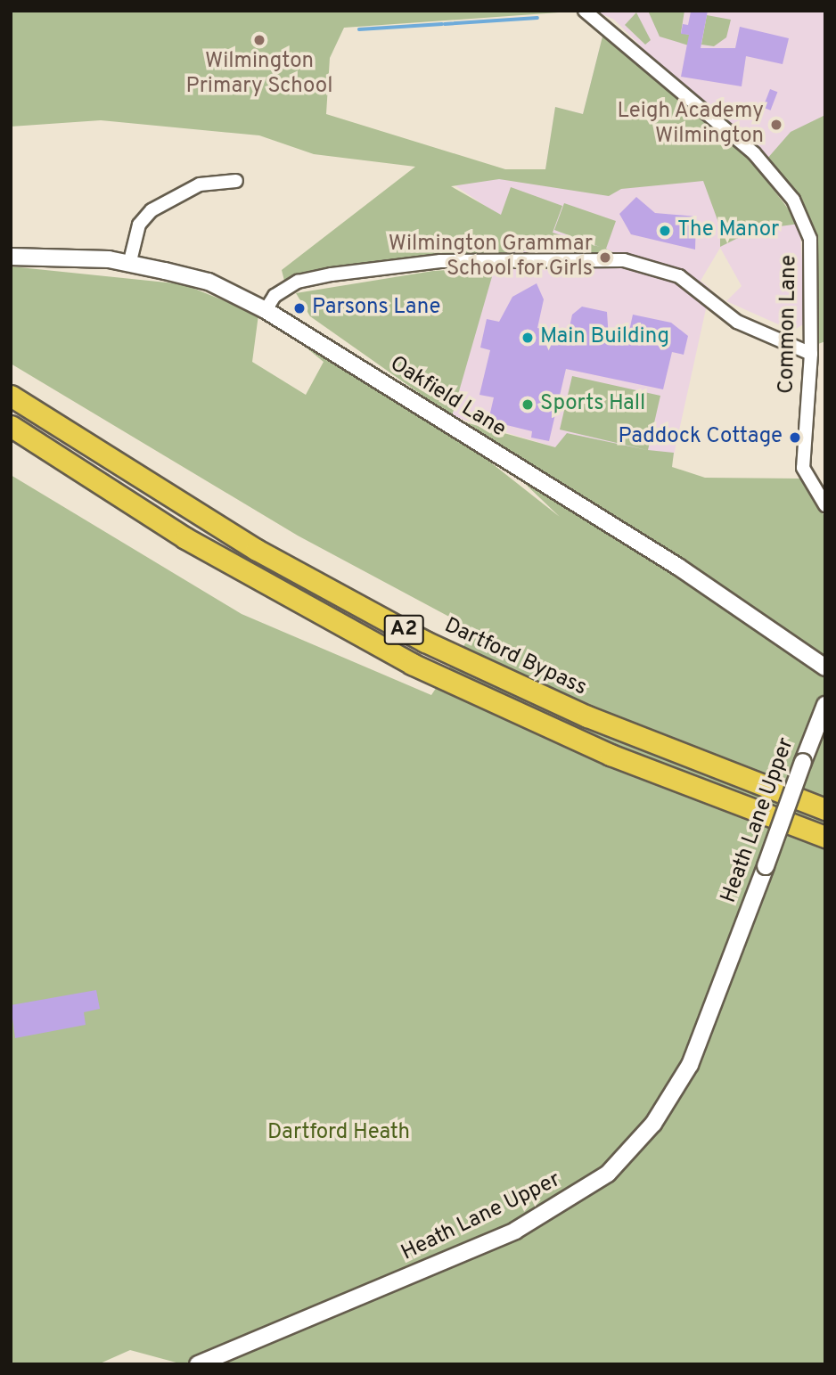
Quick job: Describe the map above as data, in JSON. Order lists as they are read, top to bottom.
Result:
{
  "streets": {
    "highway": ["A2", "Dartford Bypass"],
    "street": ["Common Lane", "Oakfield Lane", "Heath Lane Upper"]
  },
  "parks": ["Dartford Heath"],
  "places": [
    "Wilmington Primary School",
    "Leigh Academy Wilmington",
    "The Manor",
    "Wilmington Grammar School for Girls",
    "Parsons Lane",
    "Main Building",
    "Sports Hall",
    "Paddock Cottage"
  ]
}
